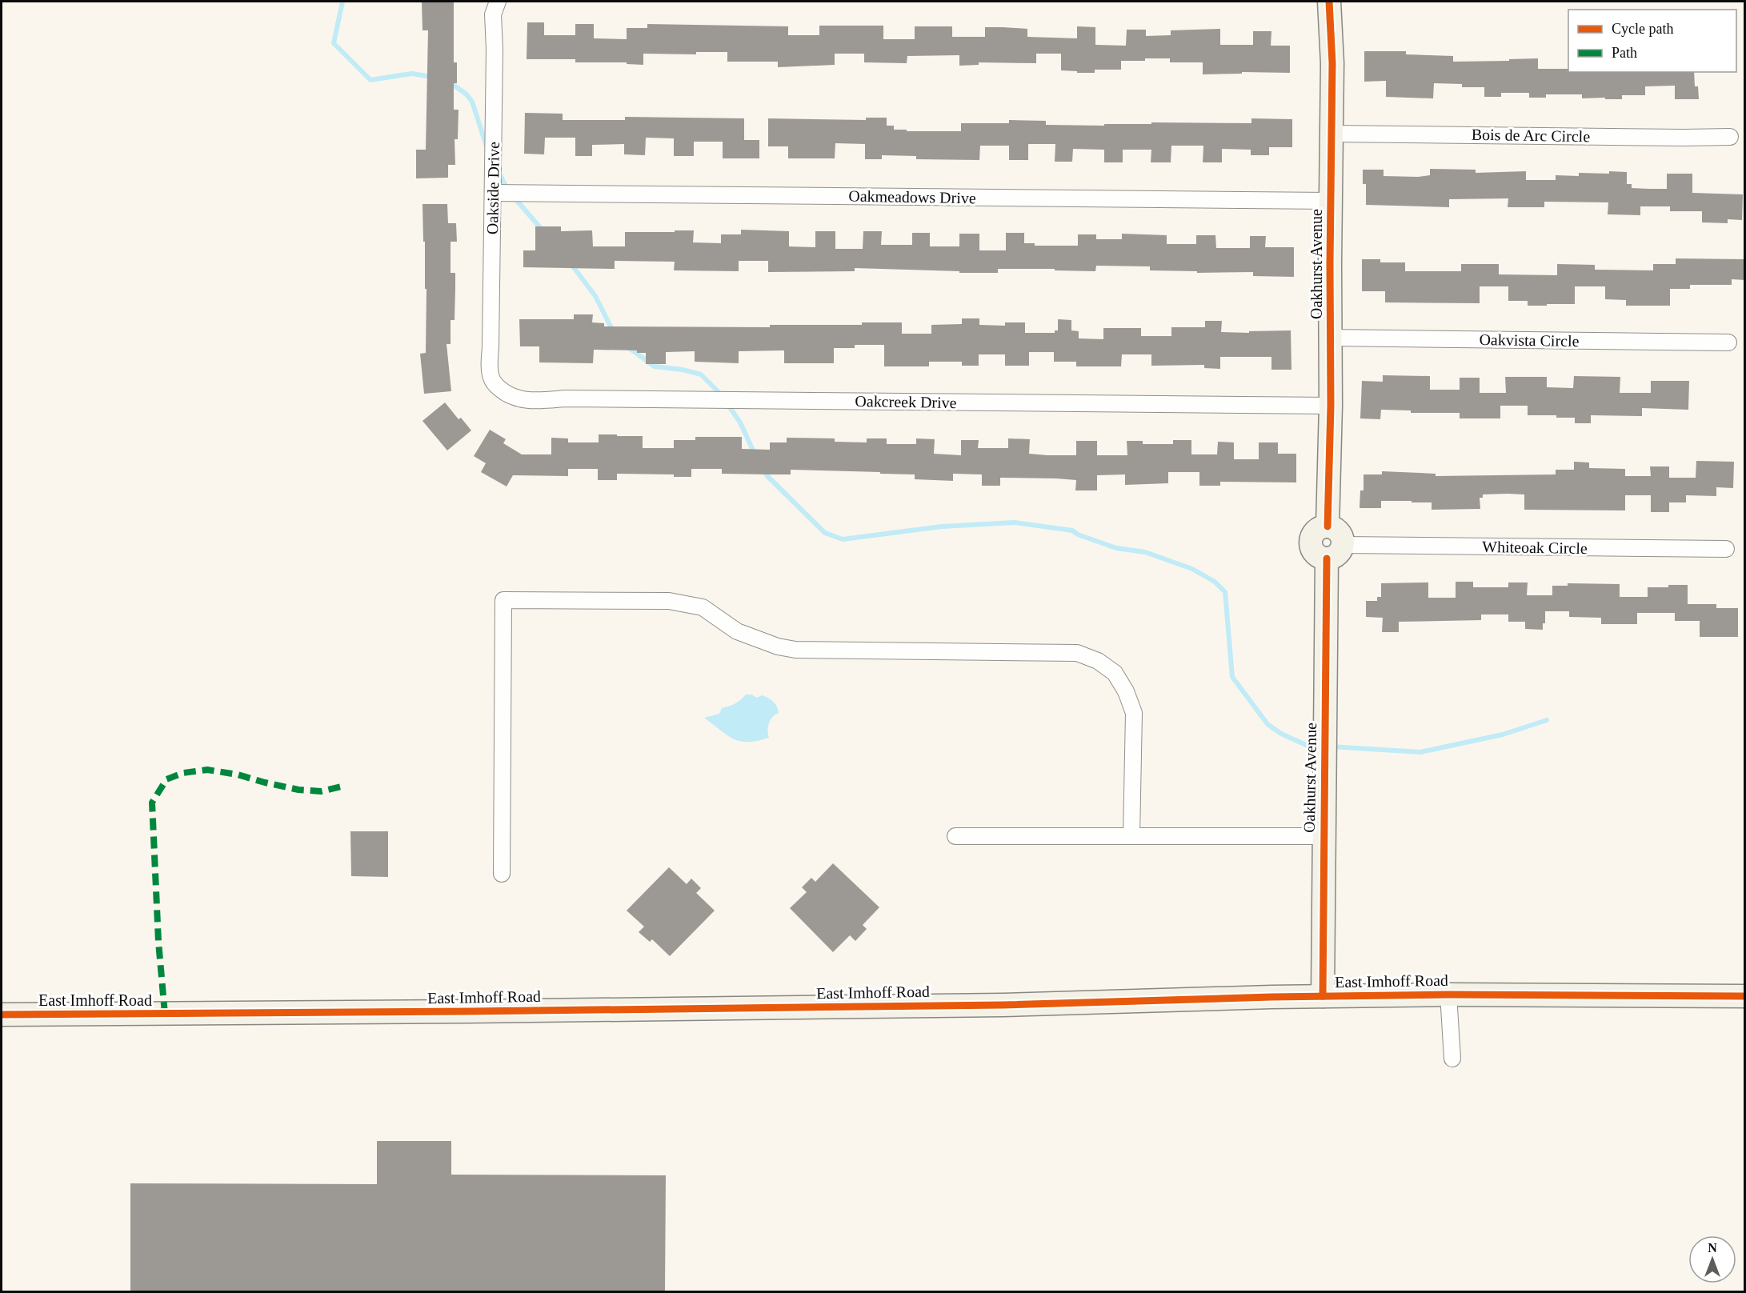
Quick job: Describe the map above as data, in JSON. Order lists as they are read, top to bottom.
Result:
{
  "streets": {
    "main road": ["Oakhurst Avenue", "East Imhoff Road"],
    "street": [
      "Bois de Arc Circle",
      "Oakside Drive",
      "Oakmeadows Drive",
      "Oakvista Circle",
      "Oakcreek Drive",
      "Whiteoak Circle"
    ]
  },
  "crossings": [
    ["Bois de Arc Circle", "Oakhurst Avenue"],
    ["Oakside Drive", "Oakmeadows Drive"],
    ["Oakside Drive", "Oakcreek Drive"],
    ["Oakmeadows Drive", "Oakhurst Avenue"],
    ["Oakhurst Avenue", "Oakvista Circle"],
    ["Oakhurst Avenue", "Oakcreek Drive"],
    ["Oakhurst Avenue", "Whiteoak Circle"],
    ["Oakhurst Avenue", "East Imhoff Road"]
  ],
  "legend": ["Cycle path", "Path"],
  "north": "top"
}
